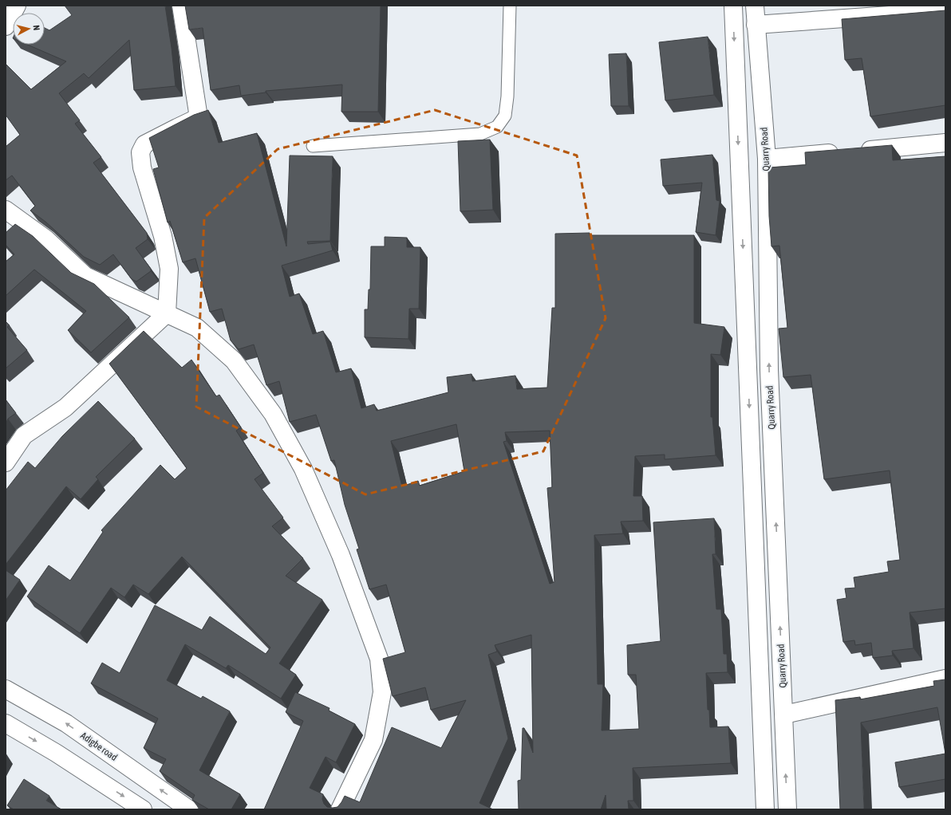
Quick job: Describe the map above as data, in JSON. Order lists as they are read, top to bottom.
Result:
{
  "streets": {
    "main road": ["Quarry Road", "Adigbe road"]
  },
  "north": "right"
}
